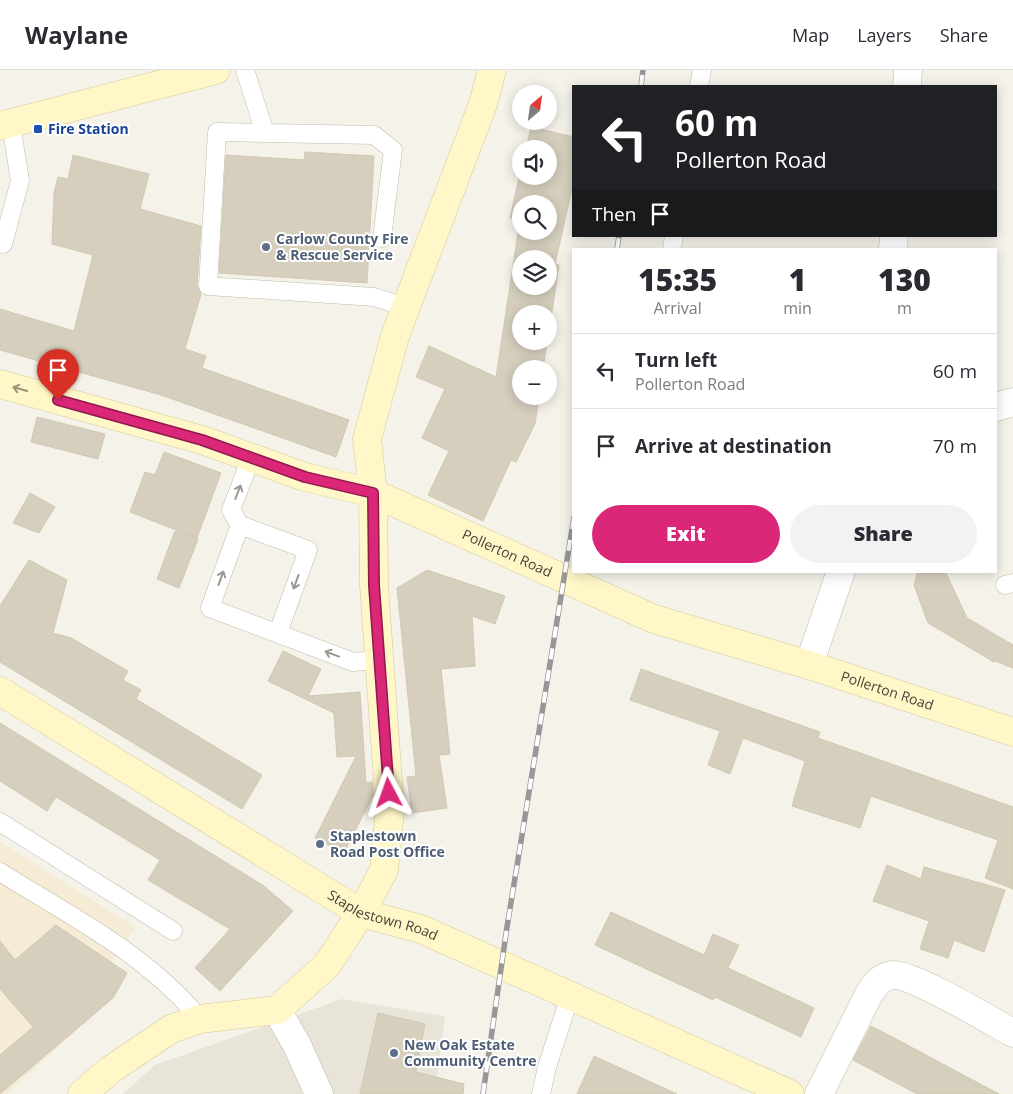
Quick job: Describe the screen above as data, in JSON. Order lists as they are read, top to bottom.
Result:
{
  "streets": {
    "main road": ["Pollerton Road", "Staplestown Road"]
  },
  "places": {
    "transit": ["Fire Station"],
    "other": ["Carlow County Fire & Rescue Service", "Staplestown Road Post Office", "New Oak Estate Community Centre"]
  },
  "north": "top right",
  "page": {
    "header": "Waylane",
    "nav": ["Map", "Layers", "Share"],
    "map_buttons": ["+", "−"],
    "turn": ["60 m", "Pollerton Road"],
    "then": "Then",
    "eta": [
      "15:35",
      "Arrival",
      "1",
      "min",
      "130",
      "m"
    ],
    "list": [
      {
        "name": "Turn left",
        "note": "Pollerton Road",
        "value": "60 m"
      },
      {
        "name": "Arrive at destination",
        "value": "70 m"
      }
    ],
    "buttons": ["Exit", "Share"]
  }
}
